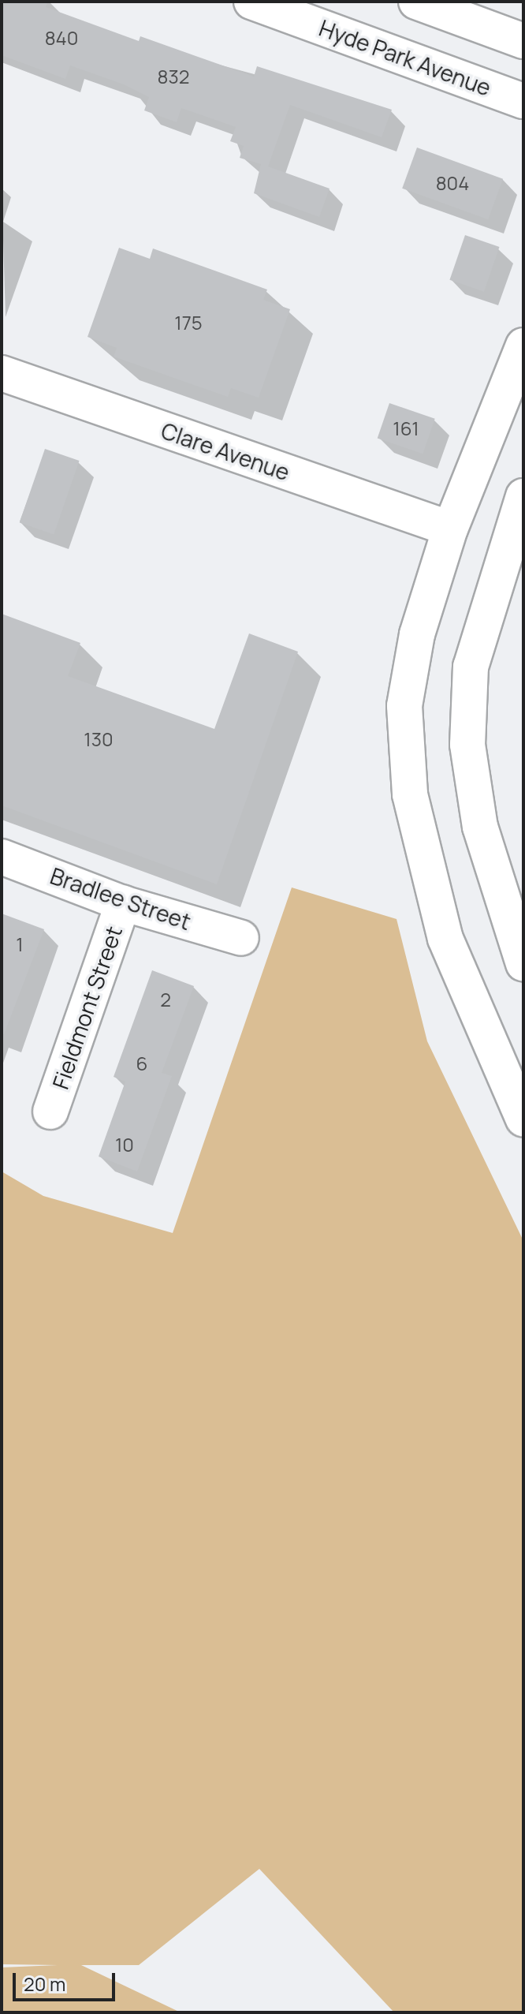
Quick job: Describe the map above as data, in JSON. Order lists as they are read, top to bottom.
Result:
{
  "streets": {
    "main road": [
      "Hyde Park Avenue",
      "Clare Avenue",
      "Bradlee Street",
      "Fieldmont Street"
    ]
  },
  "crossings": [
    ["Bradlee Street", "Fieldmont Street"]
  ],
  "house_numbers": [
    "840",
    "832",
    "804",
    "175",
    "161",
    "130",
    "1",
    "2",
    "6",
    "10"
  ],
  "scale_bar": "20 m"
}
